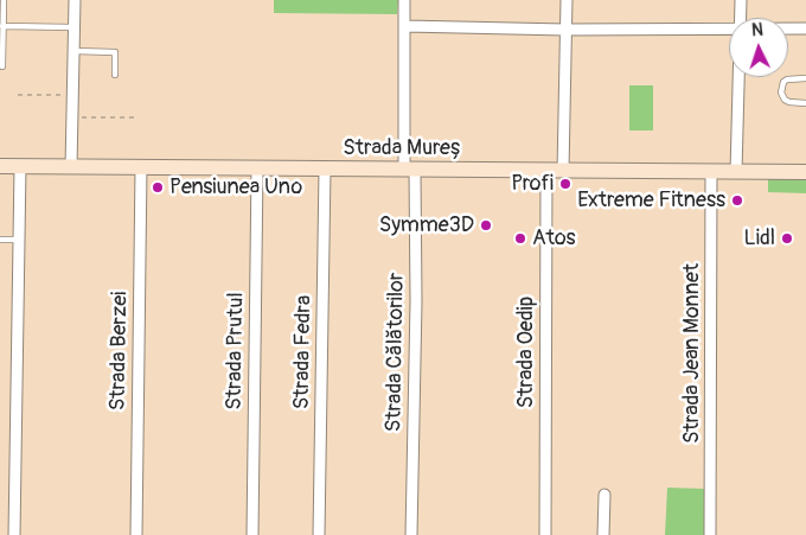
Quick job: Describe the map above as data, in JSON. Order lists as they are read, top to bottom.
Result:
{
  "streets": {
    "street": [
      "Strada Mureș",
      "Strada Berzei",
      "Strada Prutul",
      "Strada Fedra",
      "Strada Călătorilor",
      "Strada Oedip",
      "Strada Jean Monnet"
    ]
  },
  "crossings": [
    ["Strada Mureș", "Strada Berzei"],
    ["Strada Mureș", "Strada Prutul"],
    ["Strada Mureș", "Strada Fedra"],
    ["Strada Mureș", "Strada Călătorilor"],
    ["Strada Mureș", "Strada Oedip"],
    ["Strada Mureș", "Strada Jean Monnet"]
  ],
  "places": [
    "Profi",
    "Pensiunea Uno",
    "Extreme Fitness",
    "Symme3D",
    "Atos",
    "Lidl"
  ],
  "north": "top"
}
